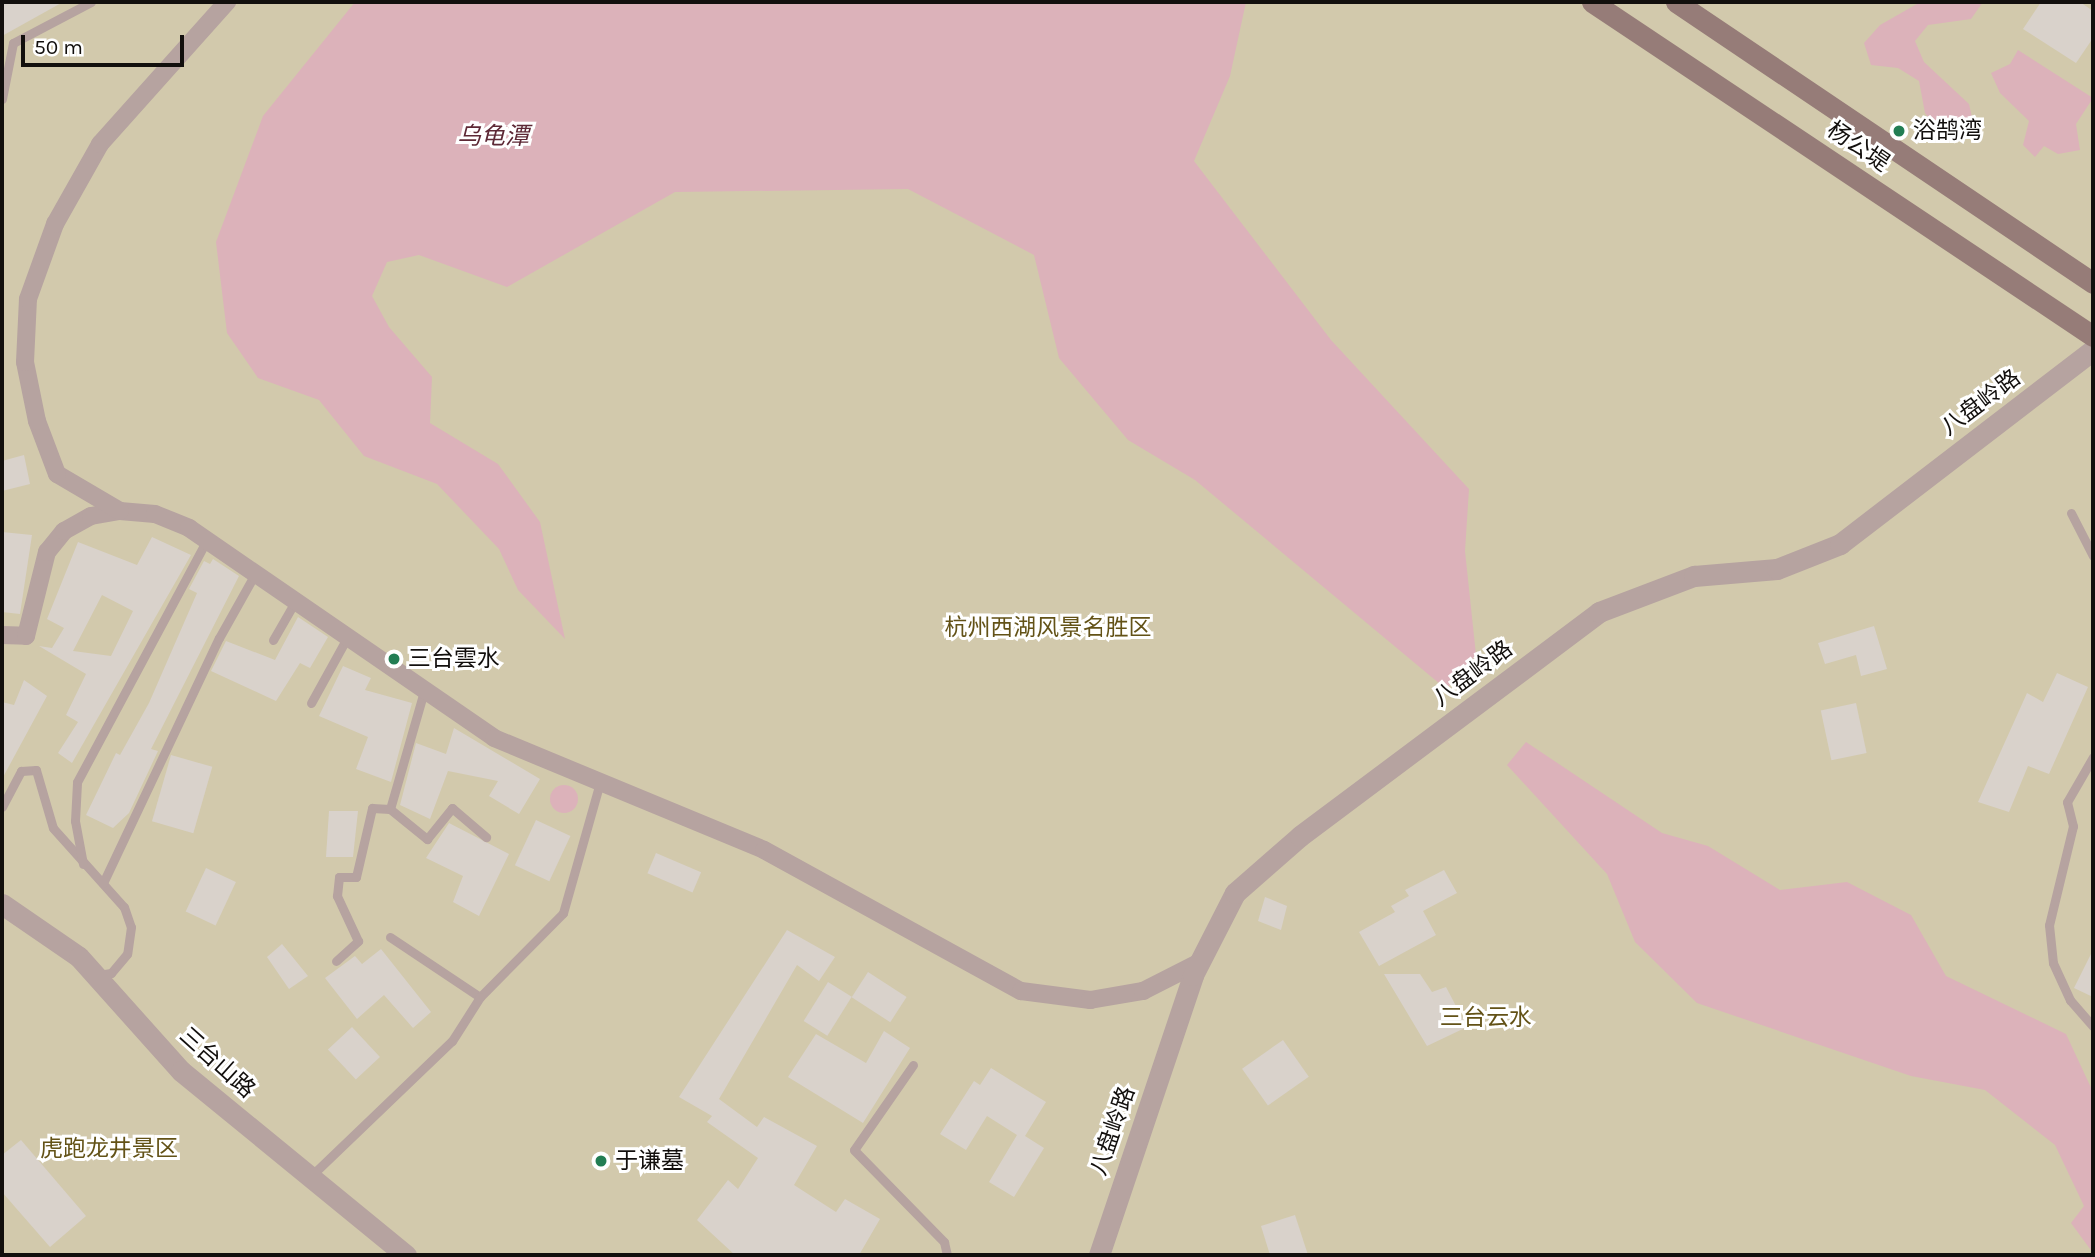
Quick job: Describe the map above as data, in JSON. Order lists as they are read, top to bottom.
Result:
{
  "streets": {
    "main road": ["杨公堤"],
    "street": ["八盘岭路", "三台山路"]
  },
  "water": ["乌龟潭"],
  "parks": ["杭州西湖风景名胜区", "三台云水", "虎跑龙井景区"],
  "places": ["浴鹄湾", "三台雲水", "于谦墓"],
  "scale_bar": "50 m"
}
